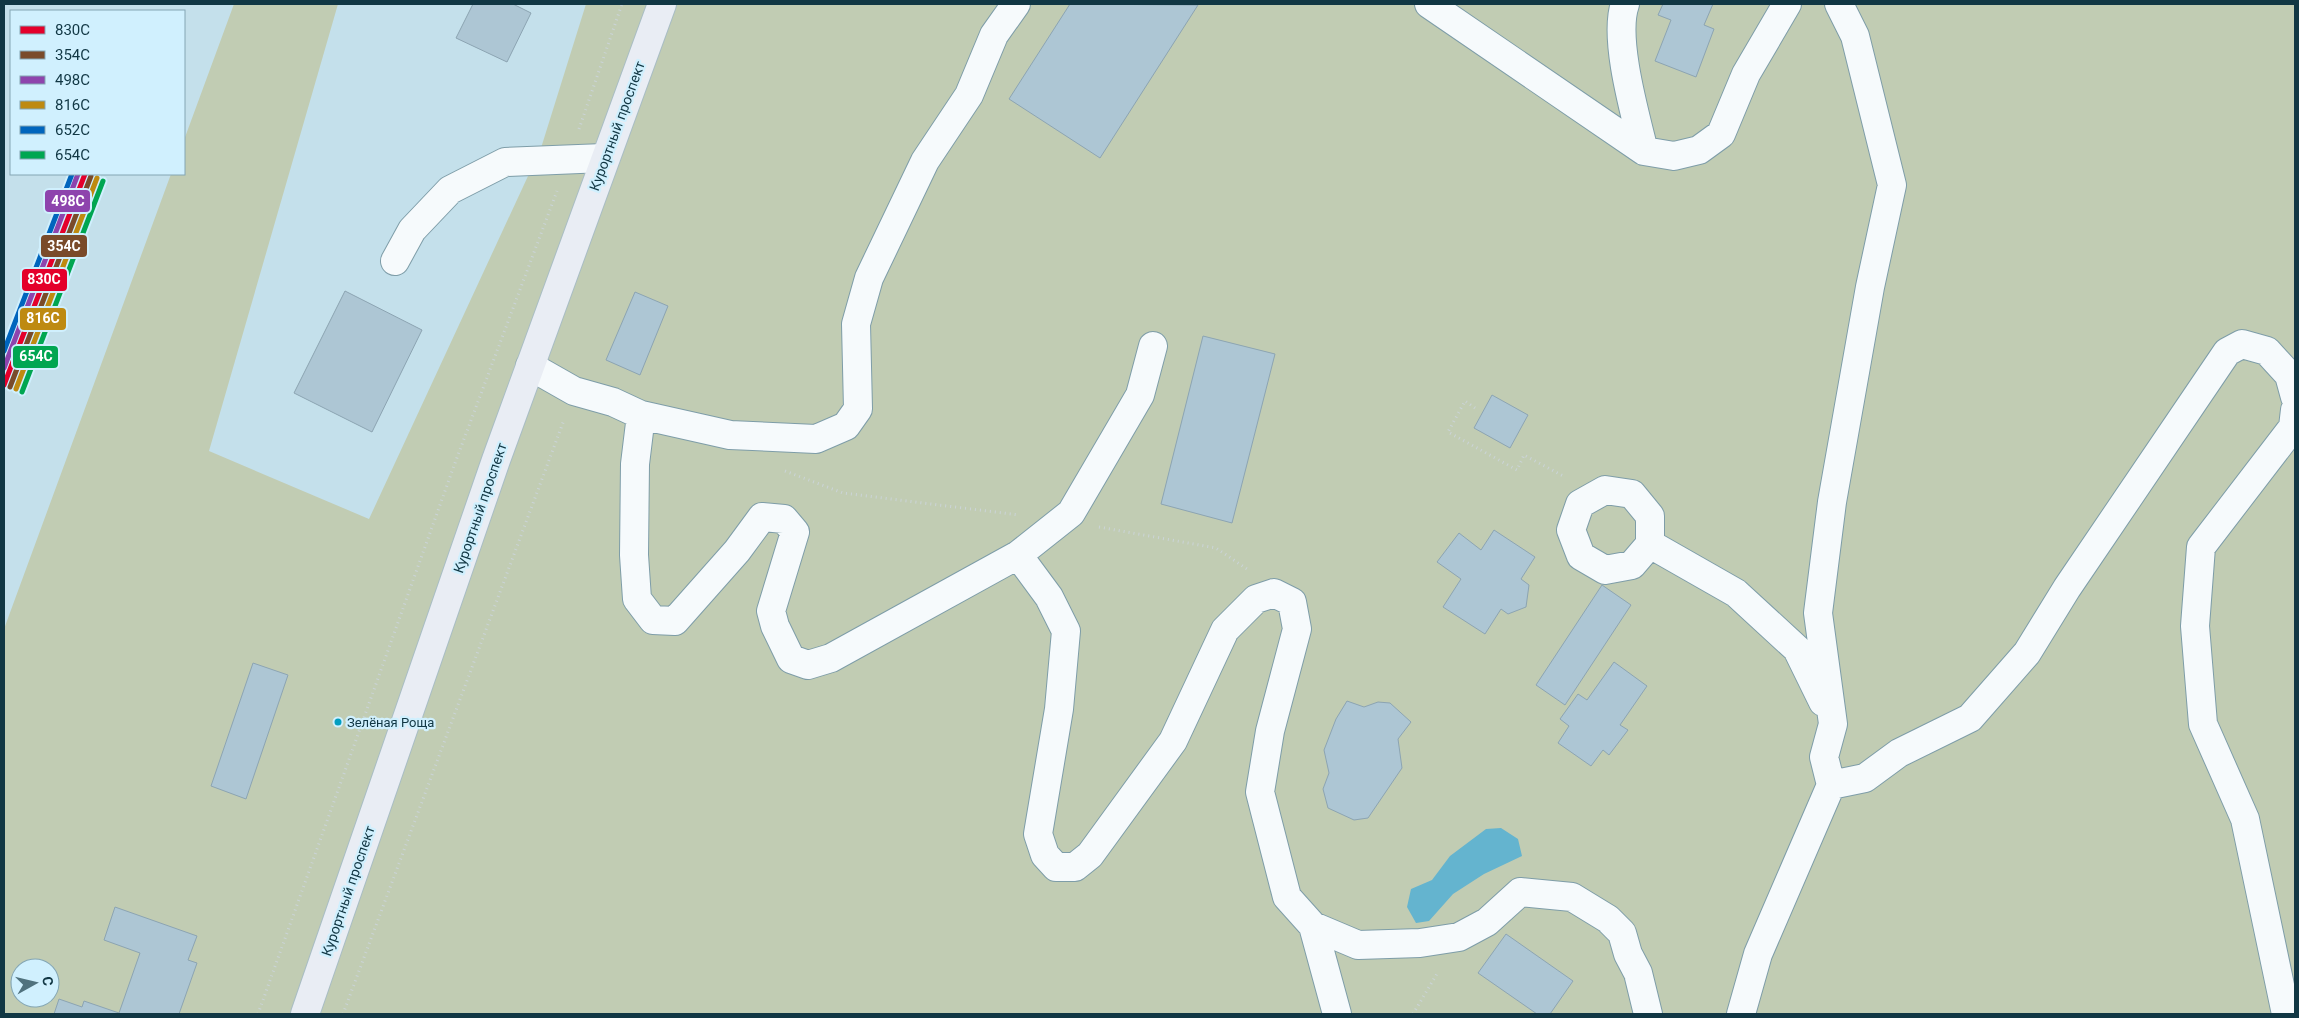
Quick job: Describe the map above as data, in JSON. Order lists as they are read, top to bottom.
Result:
{
  "streets": {
    "main road": ["Курортный проспект"]
  },
  "places": ["Зелёная Роща"],
  "lines": [
    "transit line 830С",
    "transit line 498С",
    "transit line 652С",
    "transit line 354С",
    "transit line 816С",
    "transit line 654С"
  ],
  "legend": [
    "830С",
    "354С",
    "498С",
    "816С",
    "652С",
    "654С"
  ],
  "north": "right"
}
